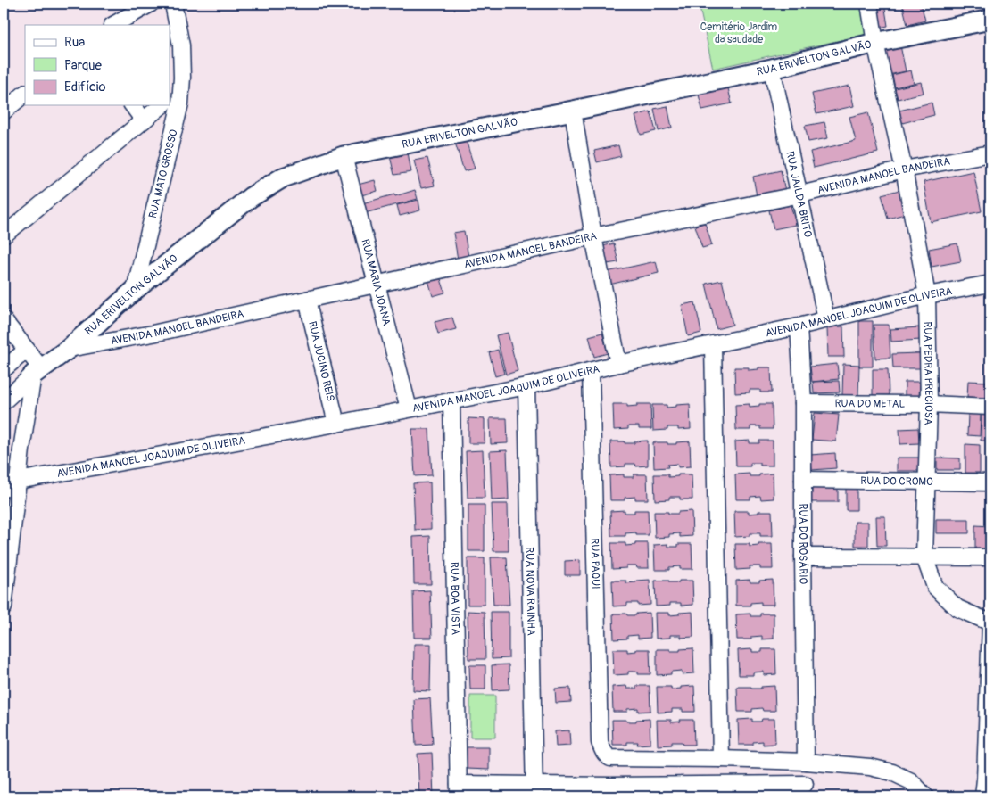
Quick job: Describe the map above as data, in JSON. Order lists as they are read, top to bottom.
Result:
{
  "streets": {
    "main road": ["RUA ERIVELTON GALVÃO"],
    "street": [
      "RUA MATO GROSSO",
      "AVENIDA MANOEL BANDEIRA",
      "RUA JAILDA BRITO",
      "RUA MARIA JOANA",
      "AVENIDA MANOEL JOAQUIM DE OLIVEIRA",
      "RUA JUCINO REIS",
      "RUA PEDRA PRECIOSA",
      "RUA DO METAL",
      "RUA DO CROMO",
      "RUA DO ROSÁRIO",
      "RUA PAQUI",
      "RUA NOVA RAINHA",
      "RUA BOA VISTA"
    ]
  },
  "crossings": [
    ["RUA ERIVELTON GALVÃO", "RUA MATO GROSSO"],
    ["RUA ERIVELTON GALVÃO", "AVENIDA MANOEL BANDEIRA"],
    ["RUA ERIVELTON GALVÃO", "RUA JAILDA BRITO"],
    ["RUA ERIVELTON GALVÃO", "RUA MARIA JOANA"],
    ["RUA ERIVELTON GALVÃO", "RUA PEDRA PRECIOSA"],
    ["AVENIDA MANOEL BANDEIRA", "RUA JAILDA BRITO"],
    ["AVENIDA MANOEL BANDEIRA", "RUA MARIA JOANA"],
    ["AVENIDA MANOEL BANDEIRA", "RUA JUCINO REIS"],
    ["AVENIDA MANOEL BANDEIRA", "RUA PEDRA PRECIOSA"],
    ["RUA JAILDA BRITO", "AVENIDA MANOEL JOAQUIM DE OLIVEIRA"],
    ["RUA MARIA JOANA", "AVENIDA MANOEL JOAQUIM DE OLIVEIRA"],
    ["AVENIDA MANOEL JOAQUIM DE OLIVEIRA", "RUA JUCINO REIS"],
    ["AVENIDA MANOEL JOAQUIM DE OLIVEIRA", "RUA PEDRA PRECIOSA"],
    ["AVENIDA MANOEL JOAQUIM DE OLIVEIRA", "RUA DO ROSÁRIO"],
    ["AVENIDA MANOEL JOAQUIM DE OLIVEIRA", "RUA PAQUI"],
    ["AVENIDA MANOEL JOAQUIM DE OLIVEIRA", "RUA NOVA RAINHA"],
    ["AVENIDA MANOEL JOAQUIM DE OLIVEIRA", "RUA BOA VISTA"],
    ["RUA PEDRA PRECIOSA", "RUA DO METAL"],
    ["RUA PEDRA PRECIOSA", "RUA DO CROMO"],
    ["RUA DO METAL", "RUA DO ROSÁRIO"],
    ["RUA DO CROMO", "RUA DO ROSÁRIO"]
  ],
  "parks": ["Cemitério Jardim da saudade"],
  "legend": ["Rua", "Parque", "Edifício"]
}
